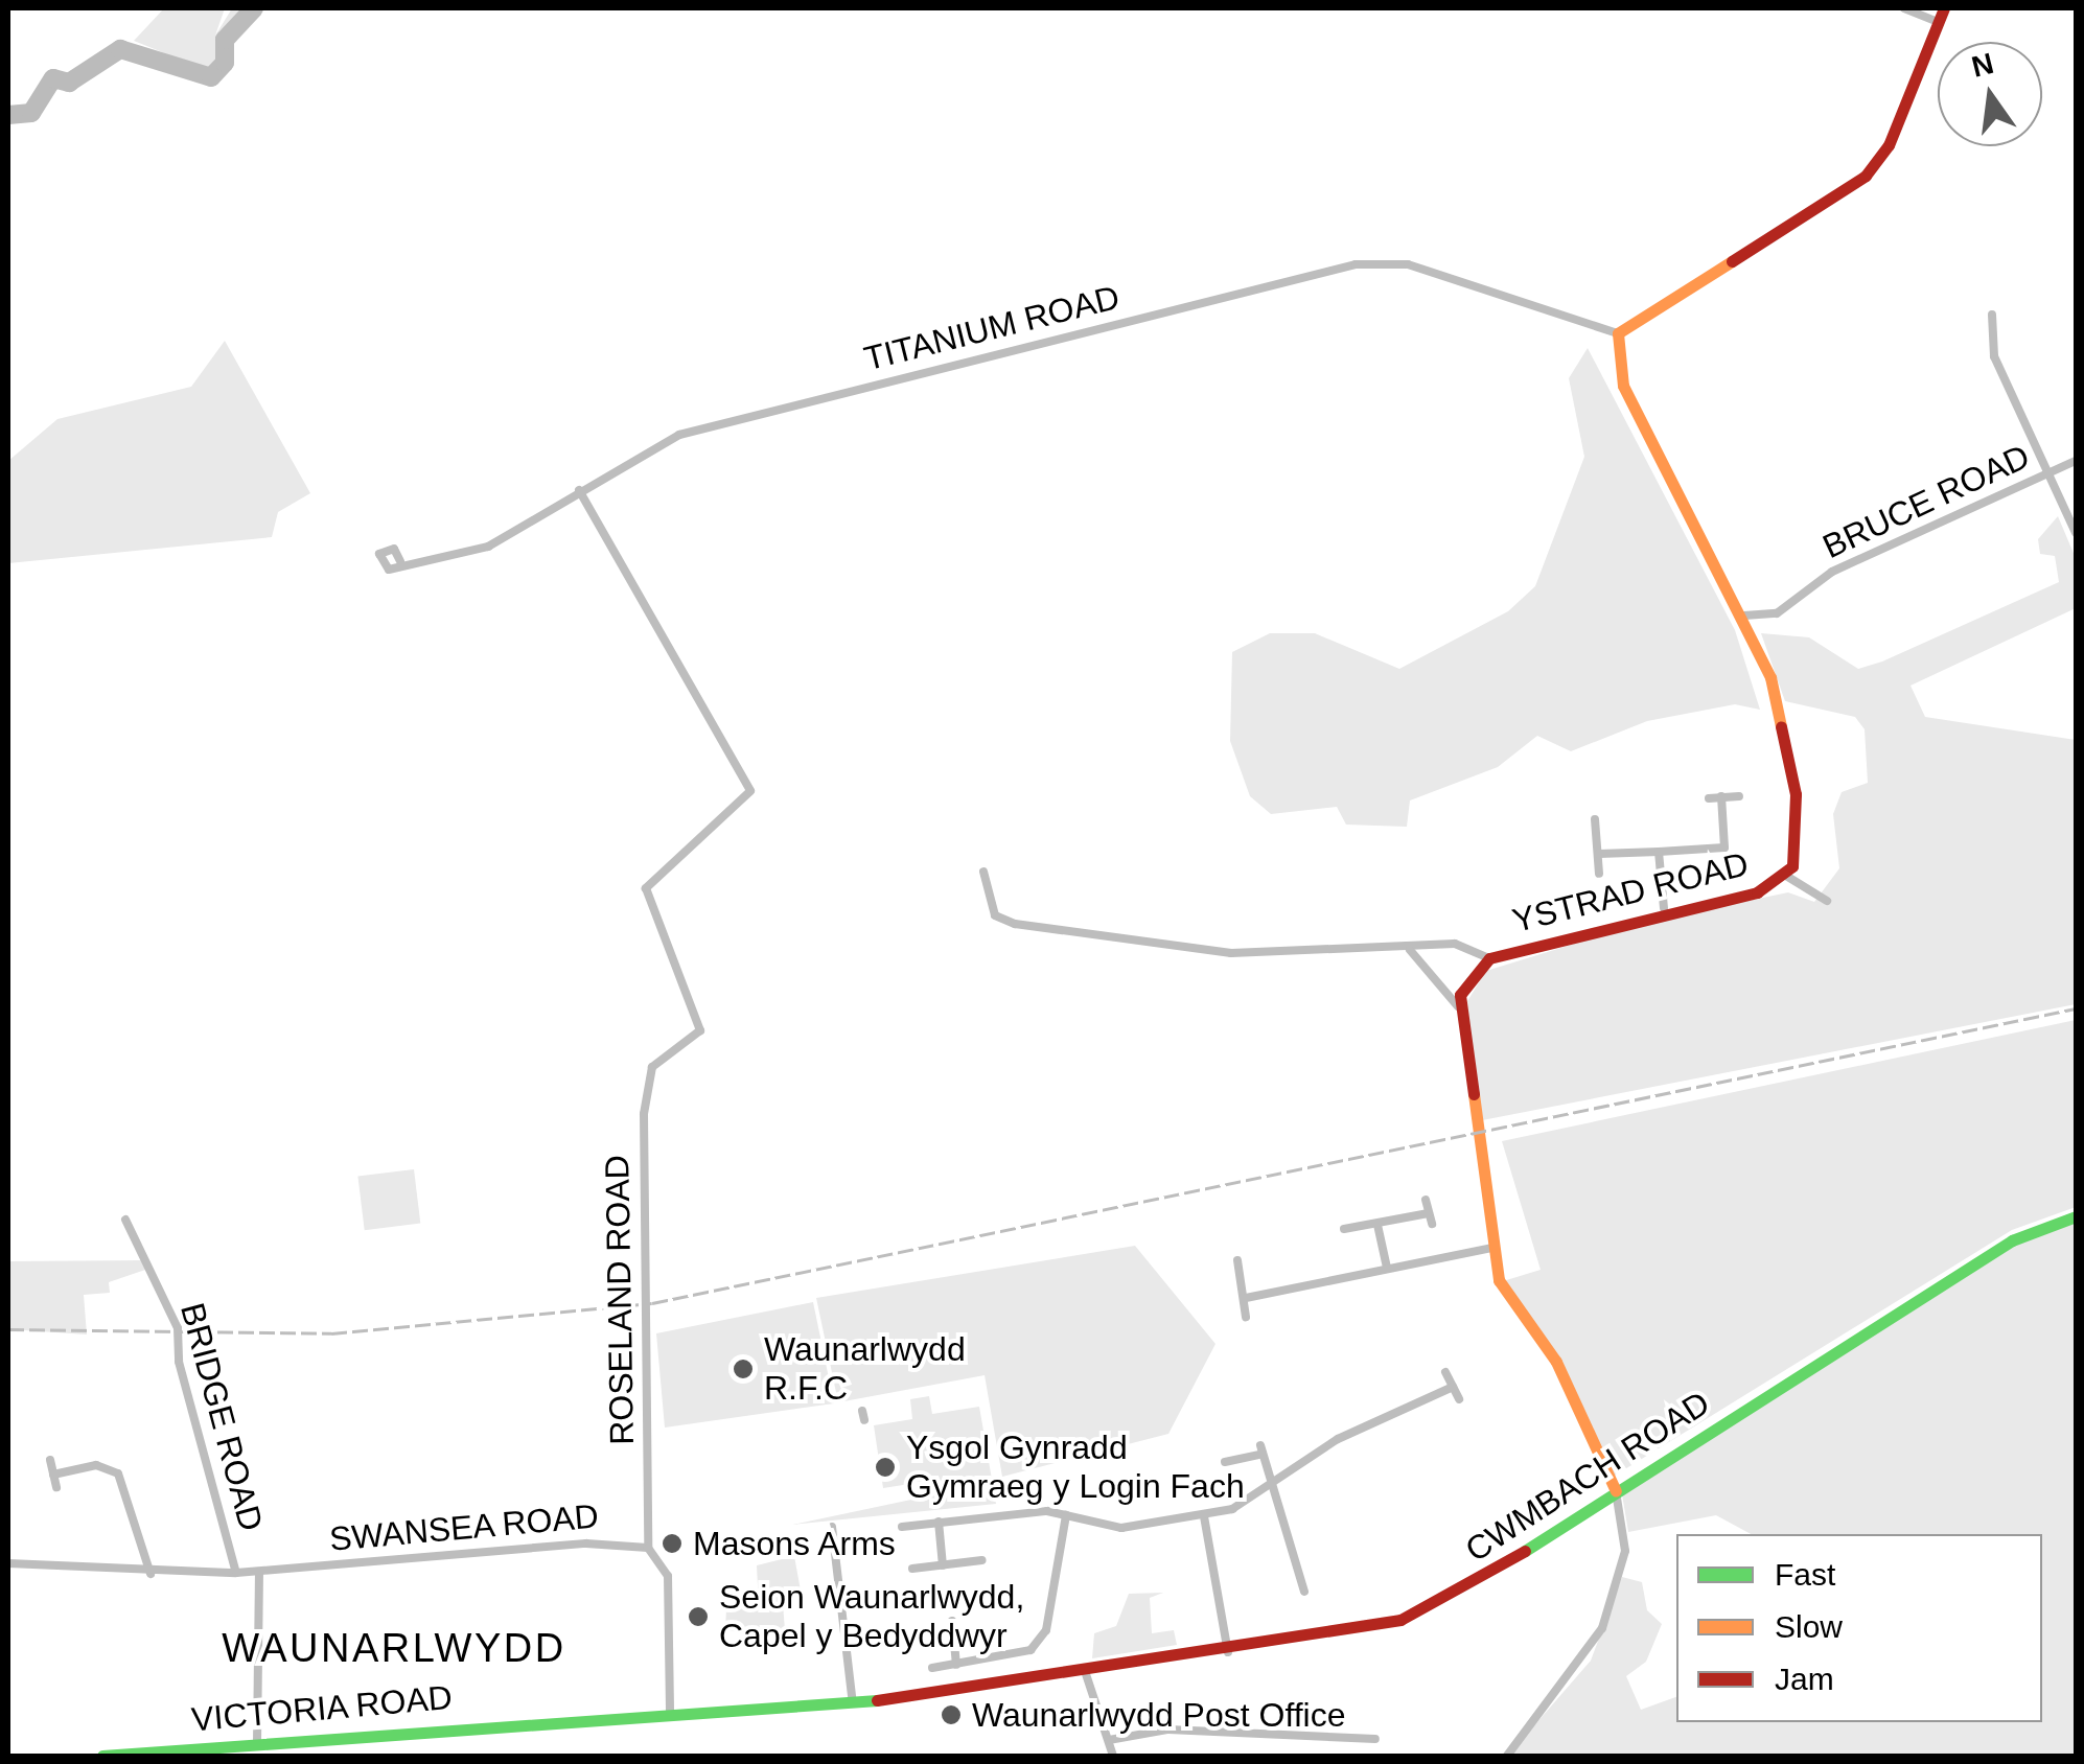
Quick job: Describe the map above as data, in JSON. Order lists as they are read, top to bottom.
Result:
{
  "streets": {
    "main road": ["YSTRAD ROAD", "CWMBACH ROAD", "VICTORIA ROAD"],
    "street": [
      "TITANIUM ROAD",
      "BRUCE ROAD",
      "ROSELAND ROAD",
      "BRIDGE ROAD",
      "SWANSEA ROAD"
    ]
  },
  "crossings": [
    ["TITANIUM ROAD", "YSTRAD ROAD"],
    ["TITANIUM ROAD", "ROSELAND ROAD"],
    ["BRUCE ROAD", "YSTRAD ROAD"],
    ["ROSELAND ROAD", "SWANSEA ROAD"],
    ["BRIDGE ROAD", "SWANSEA ROAD"],
    ["SWANSEA ROAD", "VICTORIA ROAD"]
  ],
  "districts": ["WAUNARLWYDD"],
  "places": [
    "Waunarlwydd R.F.C",
    "Ysgol Gynradd Gymraeg y Login Fach",
    "Masons Arms",
    "Seion Waunarlwydd, Capel y Bedyddwyr",
    "Waunarlwydd Post Office"
  ],
  "legend": ["Fast", "Slow", "Jam"],
  "north": "top"
}
